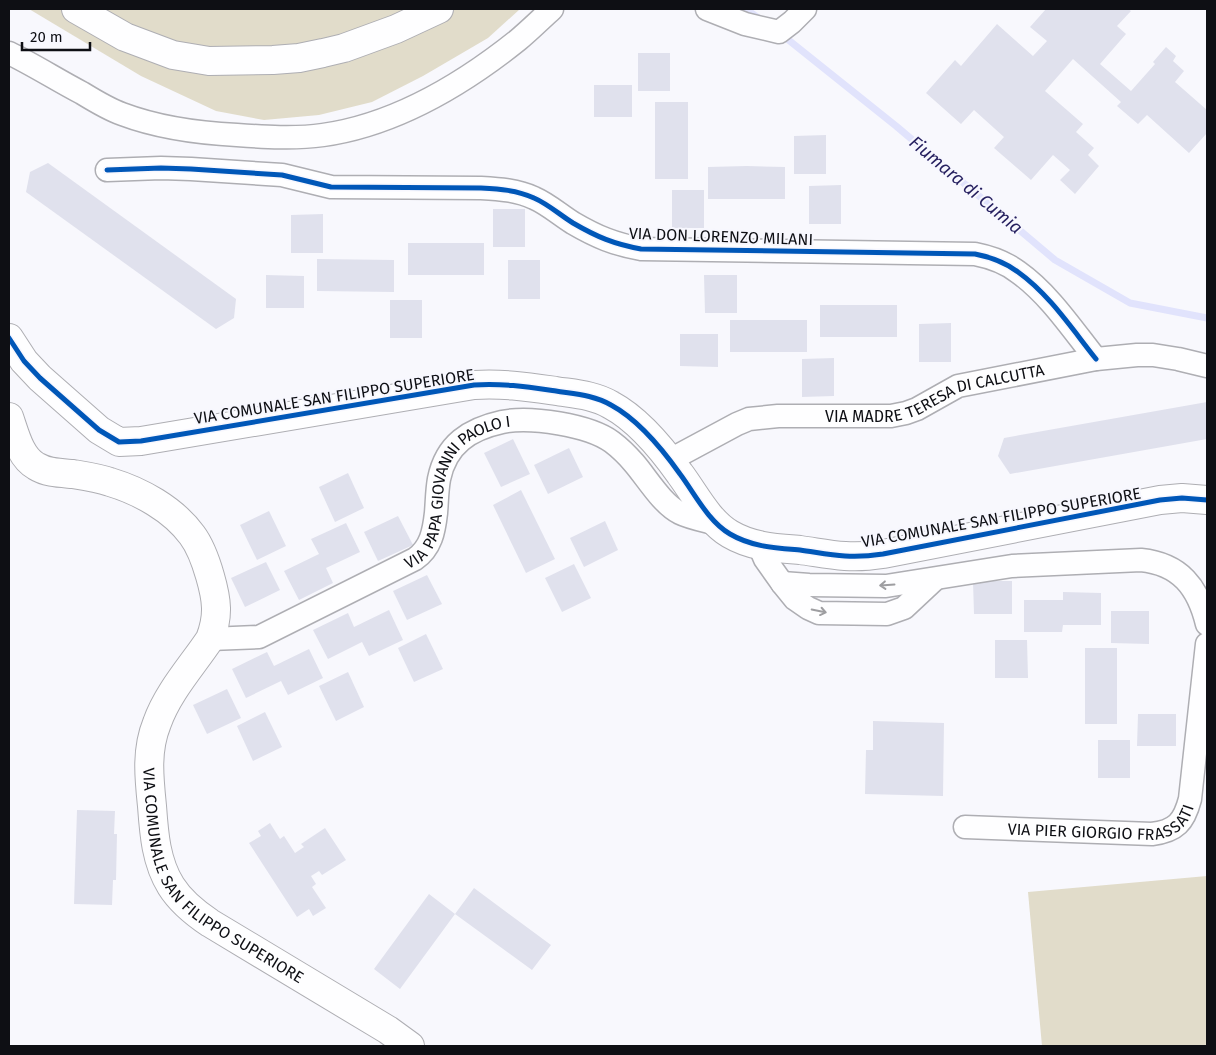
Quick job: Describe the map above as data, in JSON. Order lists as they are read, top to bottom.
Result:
{
  "streets": {
    "main road": ["VIA COMUNALE SAN FILIPPO SUPERIORE"],
    "street": [
      "VIA DON LORENZO MILANI",
      "VIA MADRE TERESA DI CALCUTTA",
      "VIA PAPA GIOVANNI PAOLO I",
      "VIA PIER GIORGIO FRASSATI"
    ]
  },
  "crossings": [
    ["VIA DON LORENZO MILANI", "VIA MADRE TERESA DI CALCUTTA"],
    ["VIA MADRE TERESA DI CALCUTTA", "VIA COMUNALE SAN FILIPPO SUPERIORE"],
    ["VIA COMUNALE SAN FILIPPO SUPERIORE", "VIA PAPA GIOVANNI PAOLO I"]
  ],
  "water": ["Fiumara di Cumia"],
  "scale_bar": "20 m"
}
